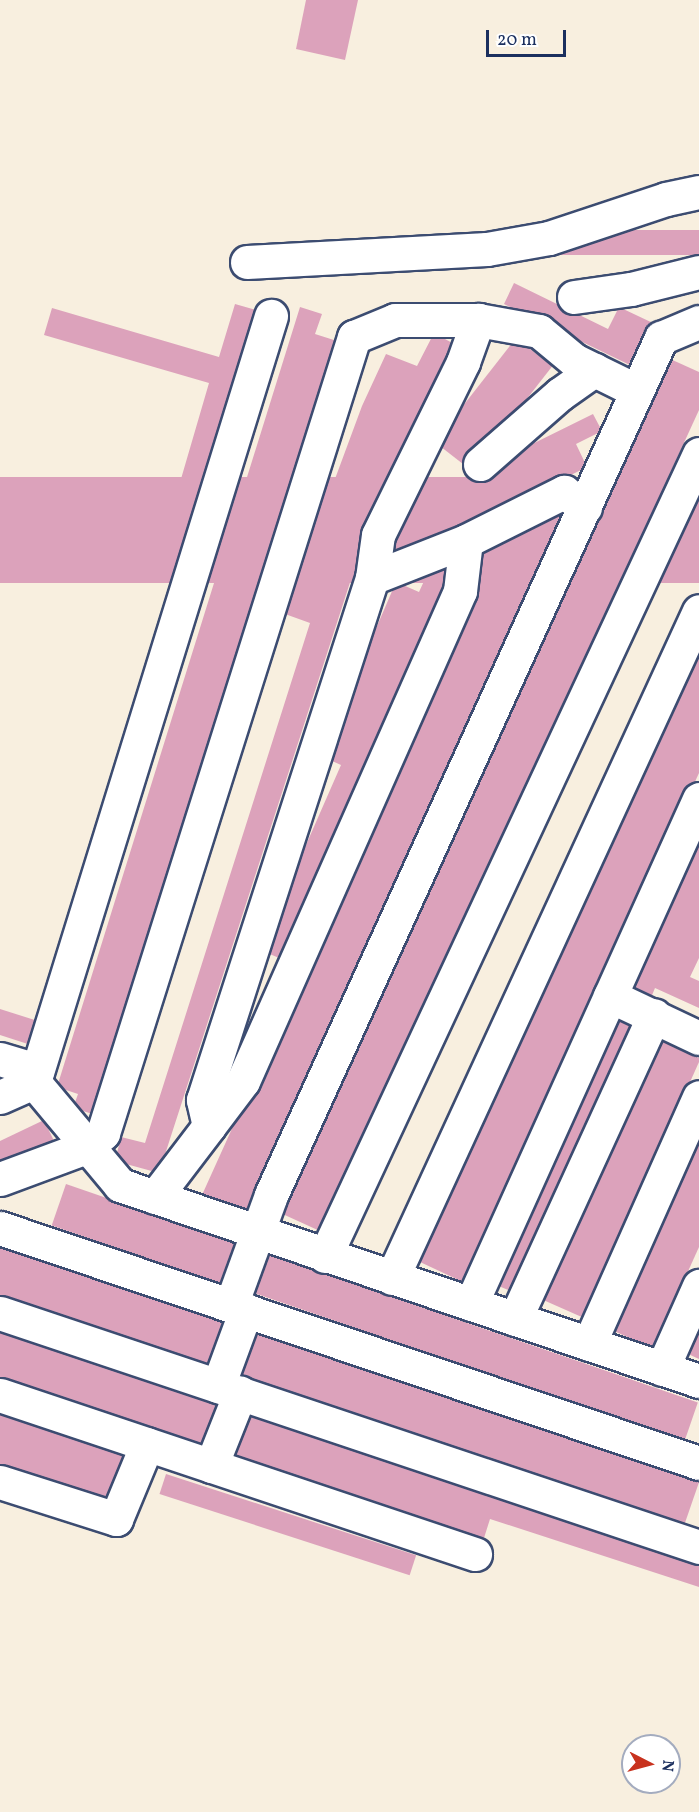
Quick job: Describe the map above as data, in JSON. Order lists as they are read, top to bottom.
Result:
{
  "scale_bar": "20 m",
  "north": "right"
}
